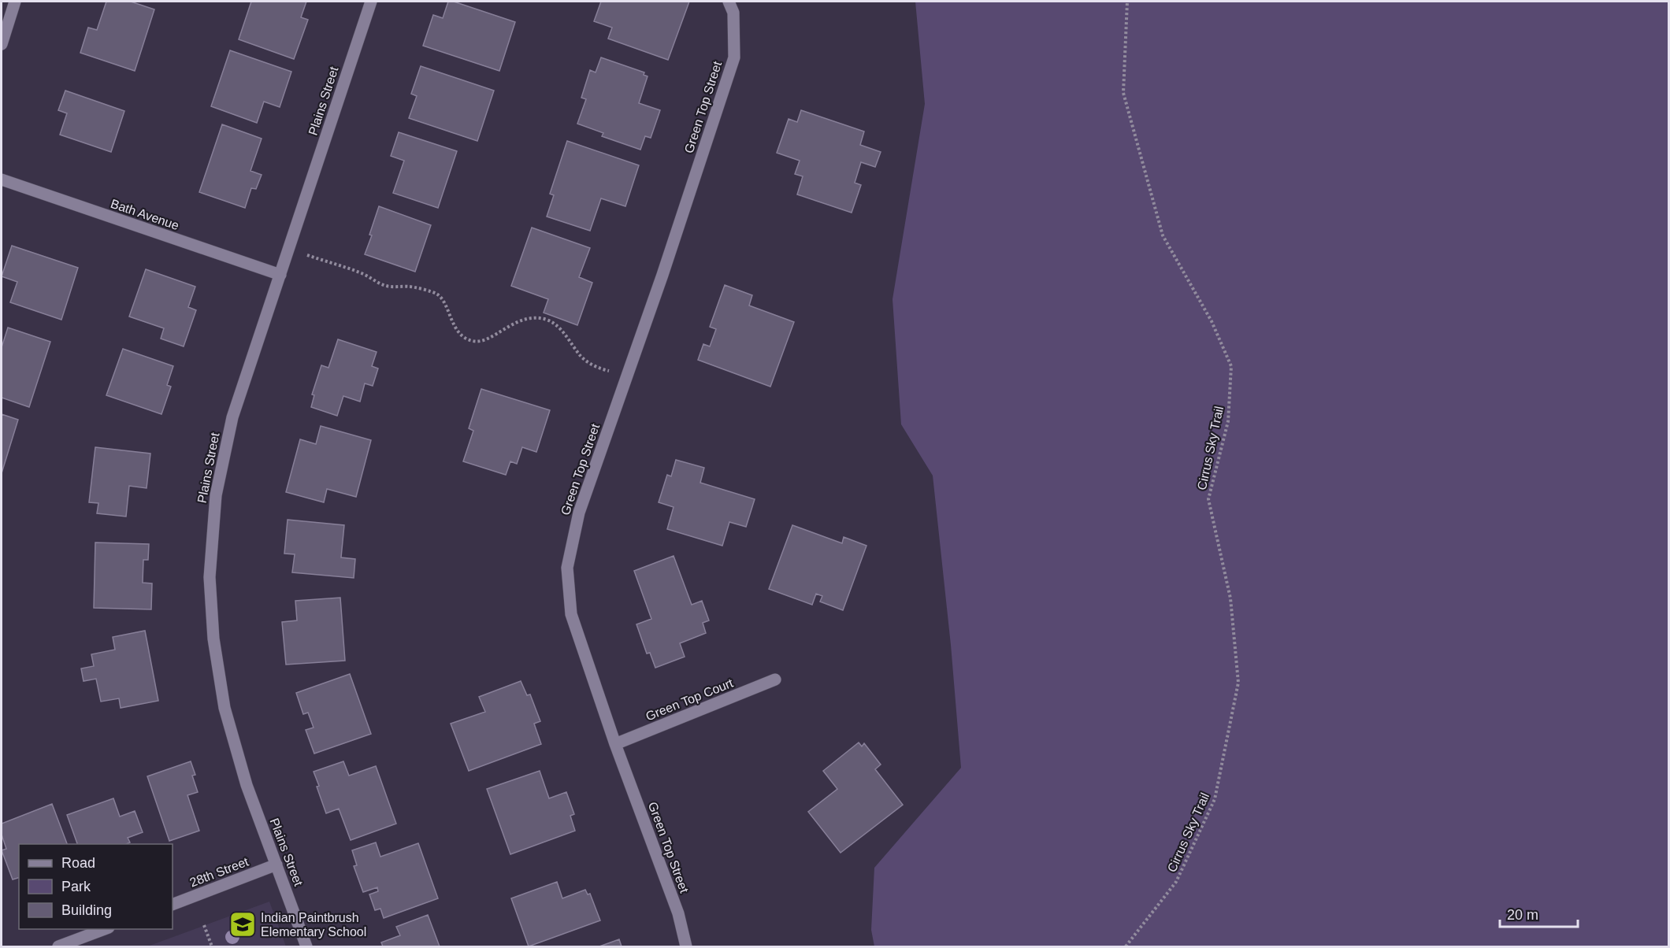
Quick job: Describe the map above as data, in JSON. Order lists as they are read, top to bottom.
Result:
{
  "streets": {
    "street": [
      "Plains Street",
      "Green Top Street",
      "Bath Avenue",
      "Green Top Court",
      "28th Street"
    ],
    "path": ["Cirrus Sky Trail"]
  },
  "crossings": [
    ["Plains Street", "Bath Avenue"],
    ["Plains Street", "28th Street"],
    ["Green Top Street", "Green Top Court"]
  ],
  "places": {
    "school or university": ["Indian Paintbrush Elementary School"]
  },
  "legend": ["Road", "Park", "Building"],
  "scale_bar": "20 m"
}
